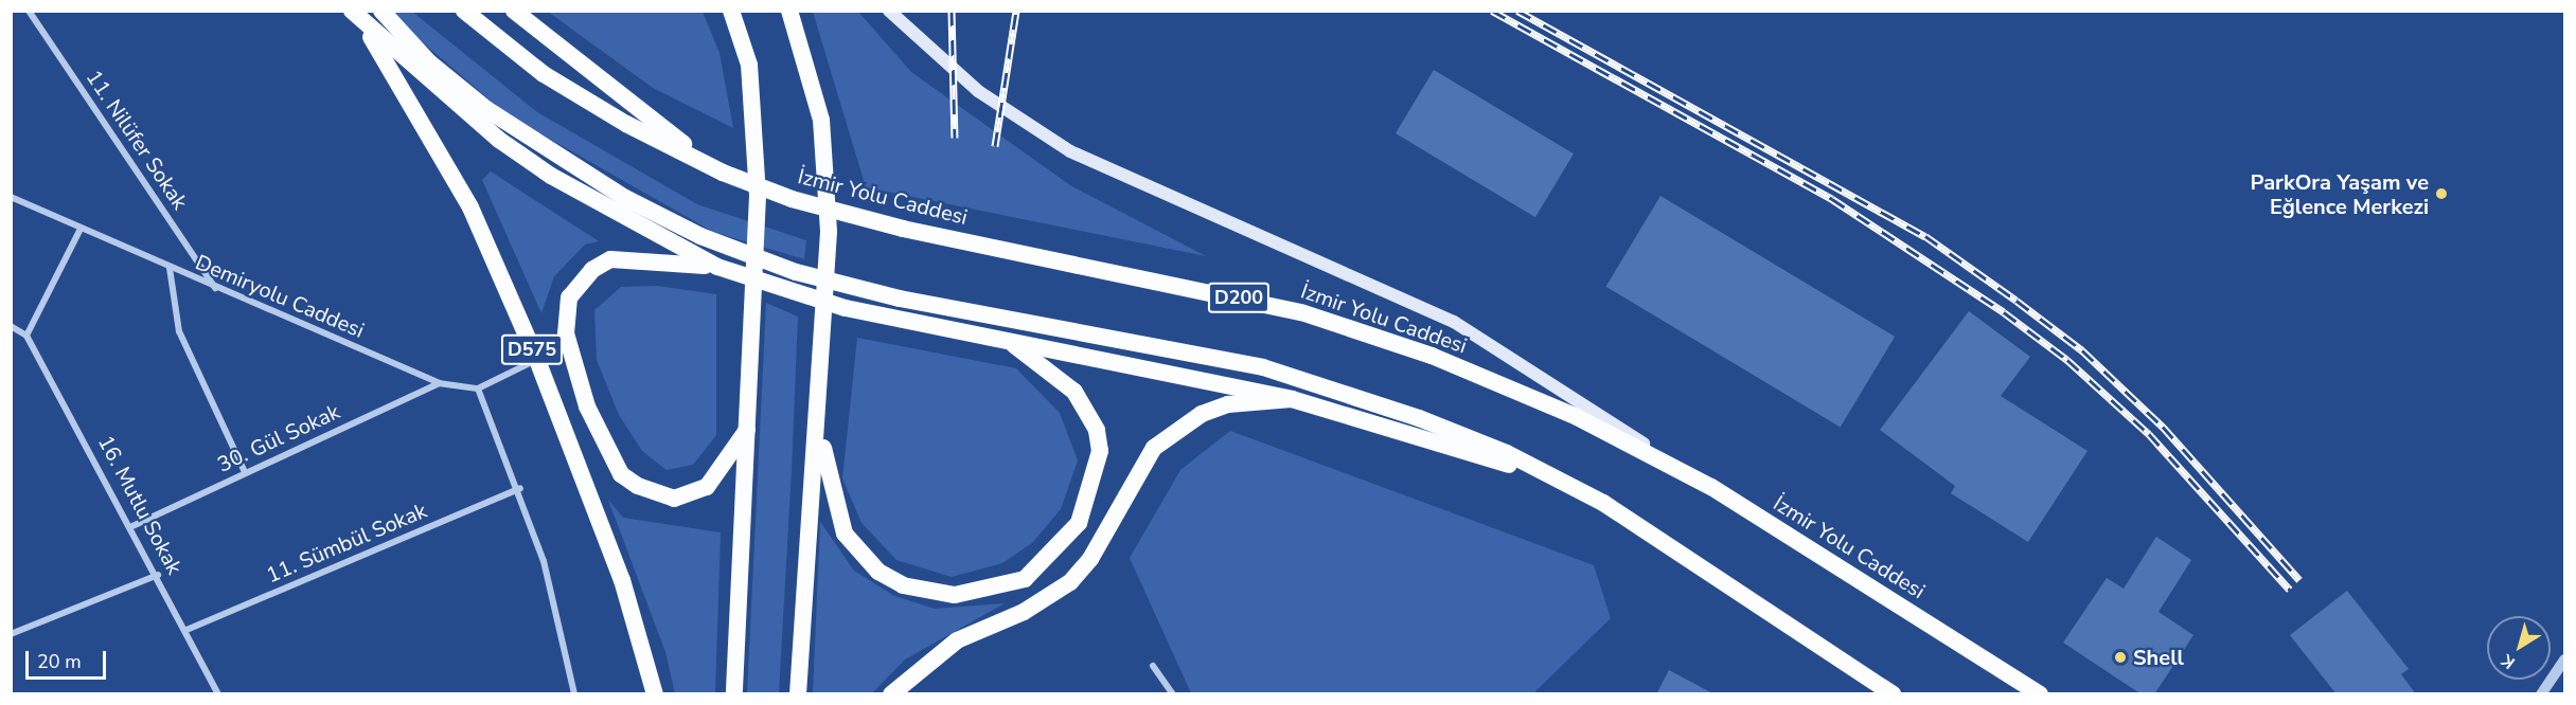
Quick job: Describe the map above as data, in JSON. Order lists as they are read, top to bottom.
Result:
{
  "streets": {
    "highway": ["İzmir Yolu Caddesi", "D200", "D575"],
    "street": [
      "11. Nilüfer Sokak",
      "Demiryolu Caddesi",
      "30. Gül Sokak",
      "16. Mutlu Sokak",
      "11. Sümbül Sokak"
    ]
  },
  "crossings": [
    ["11. Nilüfer Sokak", "Demiryolu Caddesi"],
    ["Demiryolu Caddesi", "30. Gül Sokak"],
    ["30. Gül Sokak", "16. Mutlu Sokak"],
    ["16. Mutlu Sokak", "11. Sümbül Sokak"]
  ],
  "places": ["ParkOra Yaşam ve Eğlence Merkezi", "Shell"],
  "scale_bar": "20 m",
  "north": "bottom left"
}
